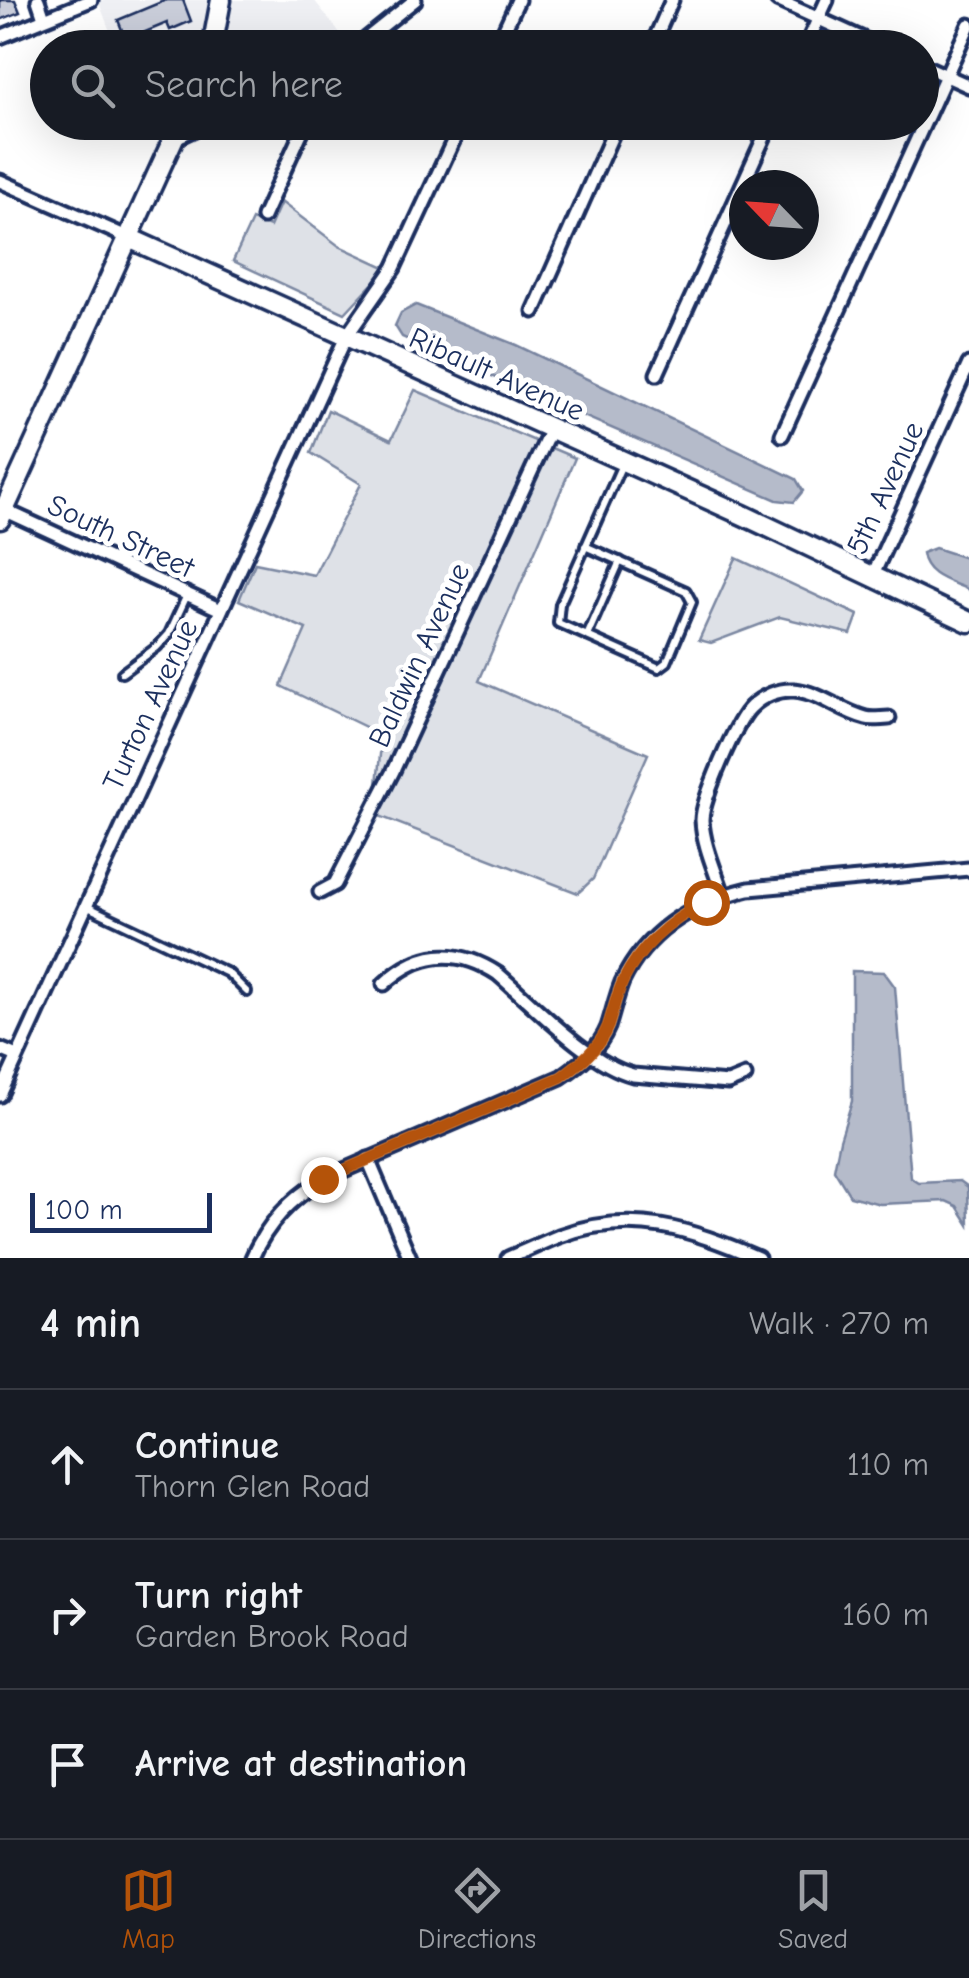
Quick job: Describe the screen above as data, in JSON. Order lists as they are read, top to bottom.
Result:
{
  "streets": {
    "street": [
      "Ribault Avenue",
      "5th Avenue",
      "South Street",
      "Baldwin Avenue",
      "Turton Avenue"
    ]
  },
  "crossings": [
    ["Ribault Avenue", "5th Avenue"],
    ["Ribault Avenue", "Baldwin Avenue"],
    ["Ribault Avenue", "Turton Avenue"],
    ["South Street", "Turton Avenue"]
  ],
  "scale_bar": "100 m",
  "north": "top left",
  "page": {
    "search": "Search here",
    "scale": "100 m",
    "heading": ["4 min", "Walk · 270 m"],
    "list": [
      ["Continue", "Thorn Glen Road", "110 m"],
      ["Turn right", "Garden Brook Road", "160 m"],
      "Arrive at destination"
    ],
    "nav": ["Map", "Directions", "Saved"]
  }
}
